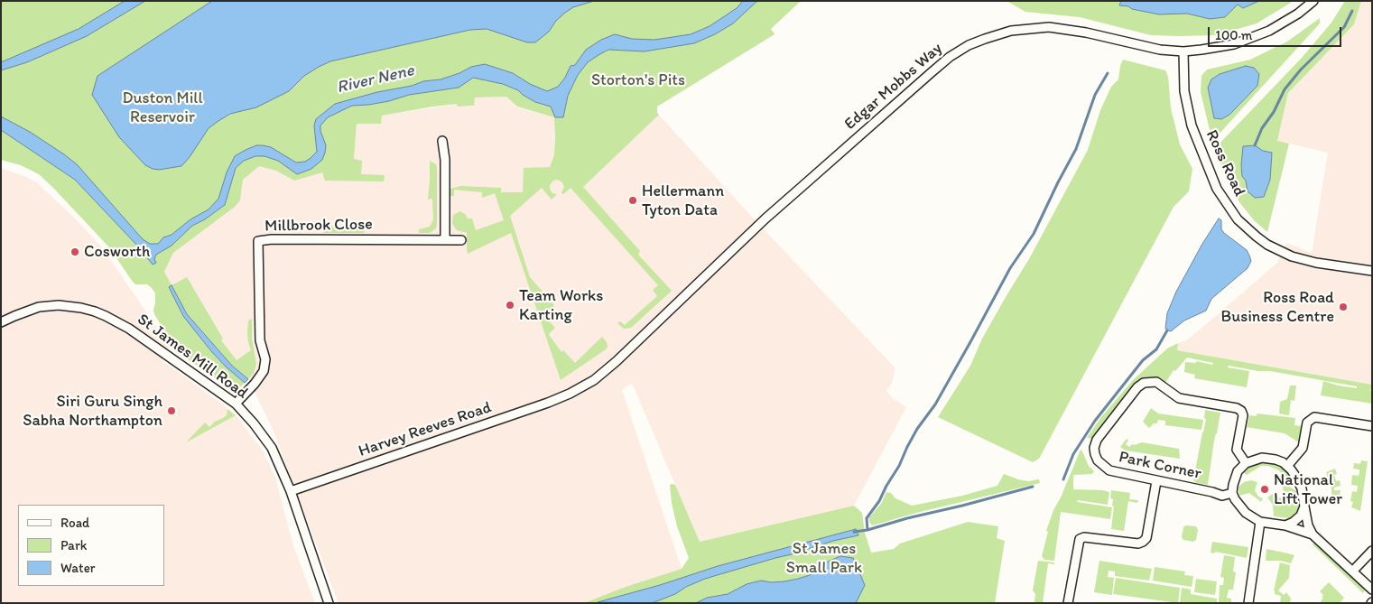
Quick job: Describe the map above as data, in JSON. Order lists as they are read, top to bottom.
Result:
{
  "streets": {
    "street": [
      "Edgar Mobbs Way",
      "Ross Road",
      "Millbrook Close",
      "St James Mill Road",
      "Harvey Reeves Road",
      "Park Corner"
    ]
  },
  "crossings": [
    ["Edgar Mobbs Way", "Ross Road"],
    ["Edgar Mobbs Way", "Harvey Reeves Road"],
    ["Millbrook Close", "St James Mill Road"],
    ["St James Mill Road", "Harvey Reeves Road"]
  ],
  "water": ["River Nene"],
  "parks": ["Storton's Pits", "Duston Mill Reservoir", "St James Small Park"],
  "places": [
    "Hellermann Tyton Data",
    "Cosworth",
    "Team Works Karting",
    "Ross Road Business Centre",
    "Siri Guru Singh Sabha Northampton",
    "National Lift Tower"
  ],
  "legend": ["Road", "Park", "Water"],
  "scale_bar": "100 m"
}
